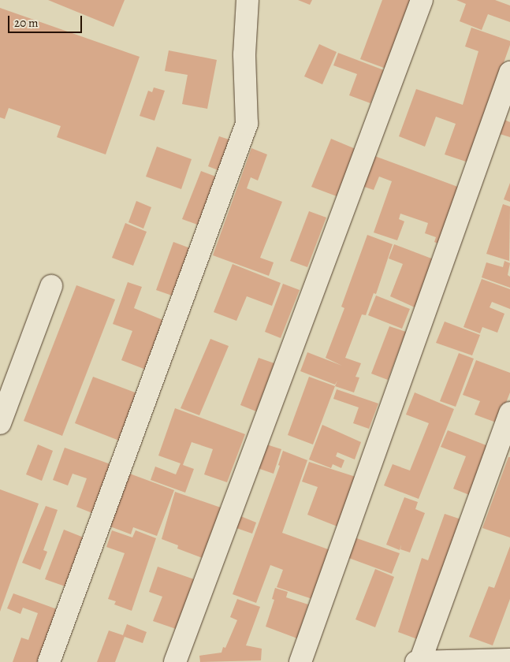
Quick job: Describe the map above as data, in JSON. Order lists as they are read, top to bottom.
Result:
{
  "scale_bar": "20 m"
}
